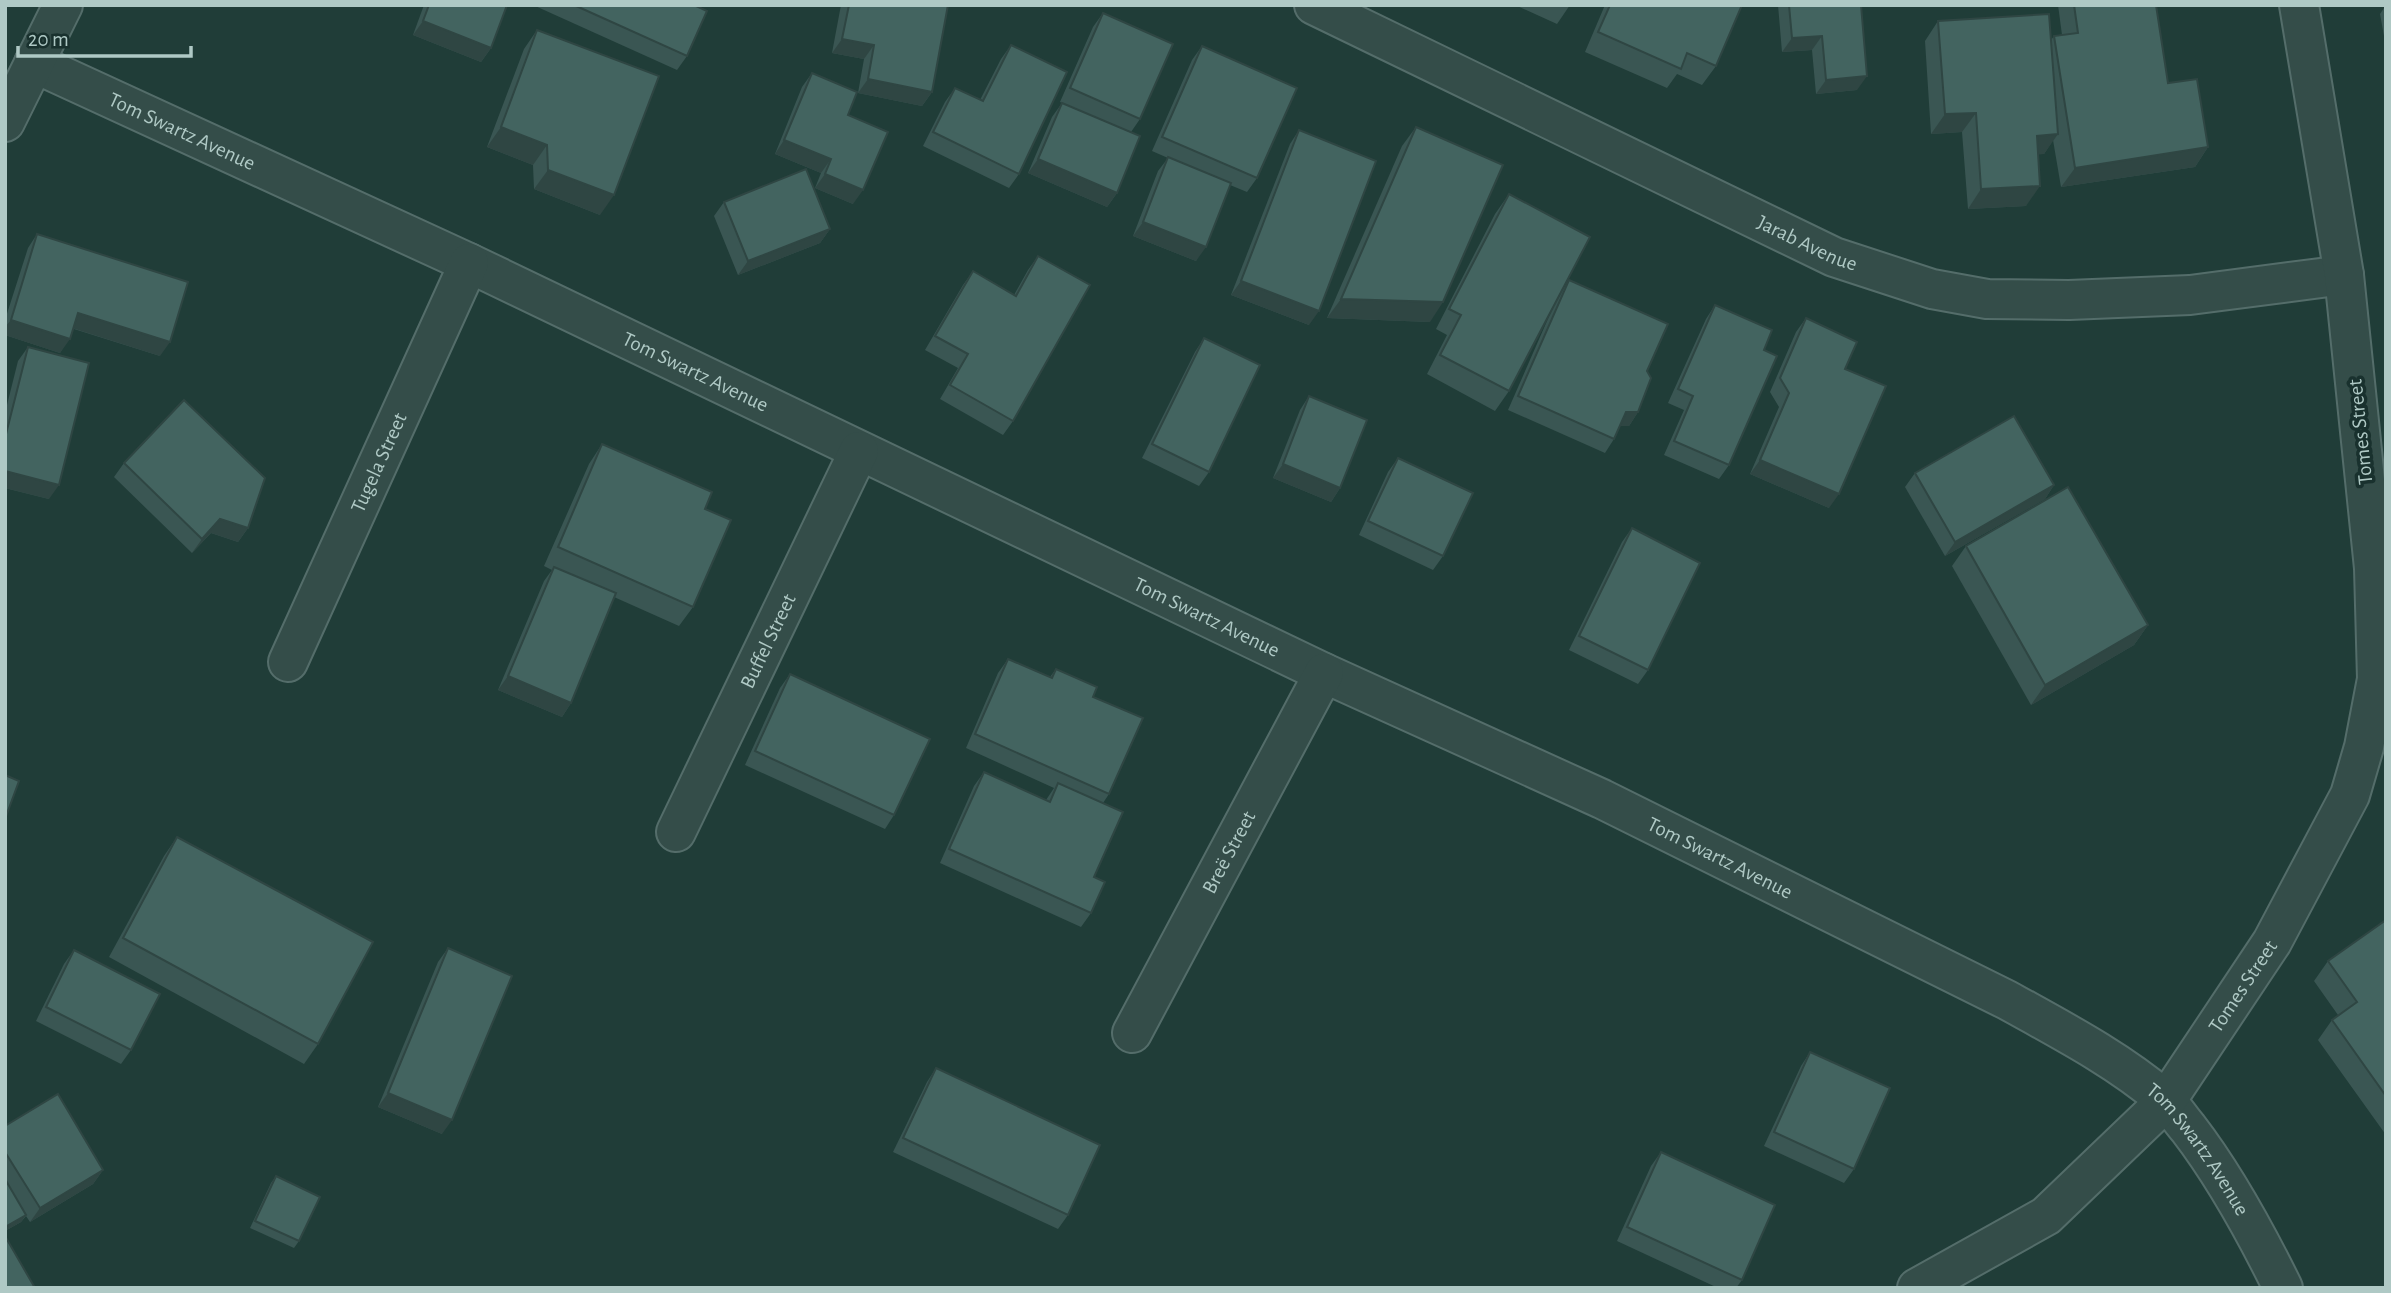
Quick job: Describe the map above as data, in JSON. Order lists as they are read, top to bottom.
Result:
{
  "streets": {
    "street": [
      "Tom Swartz Avenue",
      "Jarab Avenue",
      "Tomes Street",
      "Tugela Street",
      "Buffel Street",
      "Breë Street"
    ]
  },
  "crossings": [
    ["Tom Swartz Avenue", "Tomes Street"],
    ["Tom Swartz Avenue", "Tugela Street"],
    ["Tom Swartz Avenue", "Buffel Street"],
    ["Tom Swartz Avenue", "Breë Street"],
    ["Jarab Avenue", "Tomes Street"]
  ],
  "scale_bar": "20 m"
}
